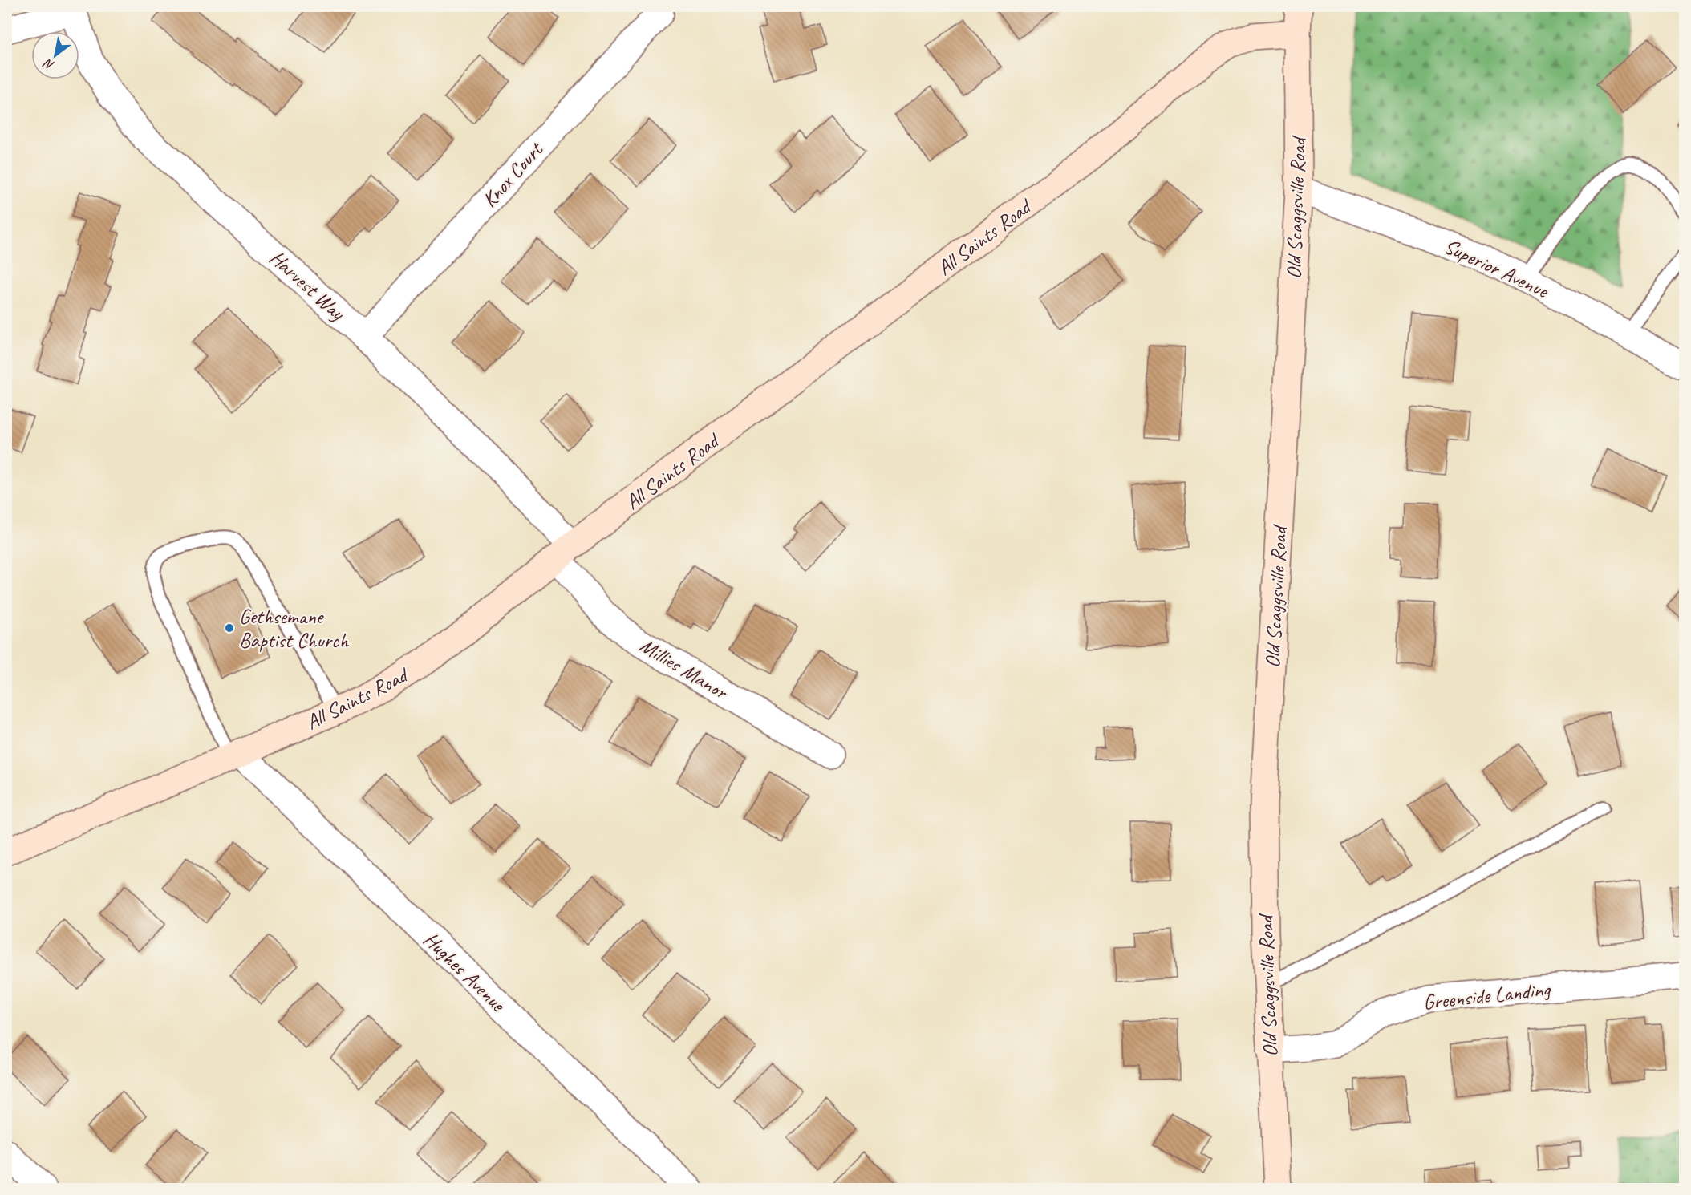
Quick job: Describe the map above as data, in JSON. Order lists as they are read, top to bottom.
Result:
{
  "streets": {
    "street": [
      "Knox Court",
      "Old Scaggsville Road",
      "All Saints Road",
      "Superior Avenue",
      "Harvest Way",
      "Millies Manor",
      "Hughes Avenue",
      "Greenside Landing"
    ]
  },
  "crossings": [
    ["Knox Court", "Harvest Way"],
    ["Old Scaggsville Road", "All Saints Road"],
    ["Old Scaggsville Road", "Superior Avenue"],
    ["Old Scaggsville Road", "Greenside Landing"],
    ["All Saints Road", "Harvest Way"],
    ["All Saints Road", "Millies Manor"],
    ["All Saints Road", "Hughes Avenue"],
    ["Harvest Way", "Millies Manor"]
  ],
  "places": ["Gethsemane Baptist Church"],
  "north": "bottom left"
}
